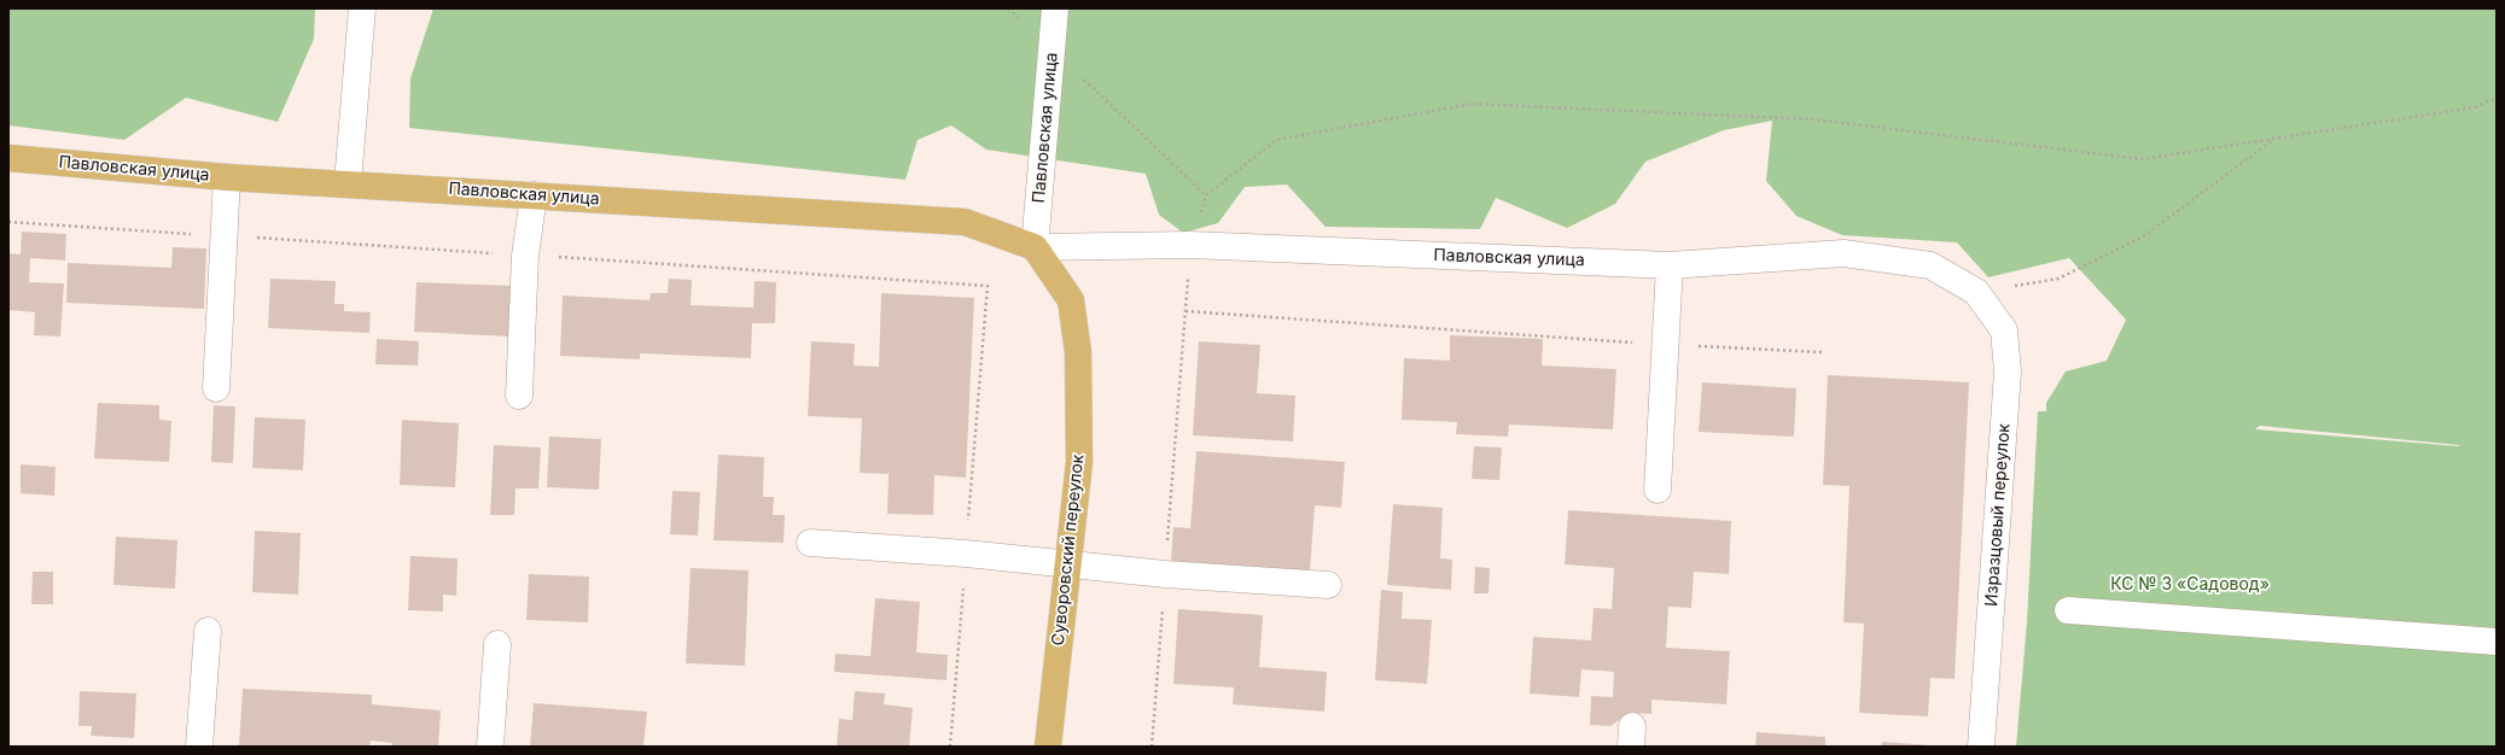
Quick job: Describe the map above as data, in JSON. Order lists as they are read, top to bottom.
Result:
{
  "streets": {
    "main road": ["Павловская улица", "Суворовский переулок"],
    "street": ["Изразцовый переулок"]
  },
  "crossings": [
    ["Павловская улица", "Изразцовый переулок"],
    ["Павловская улица", "Суворовский переулок"]
  ],
  "parks": ["КС № 3 «Садовод»"]
}
